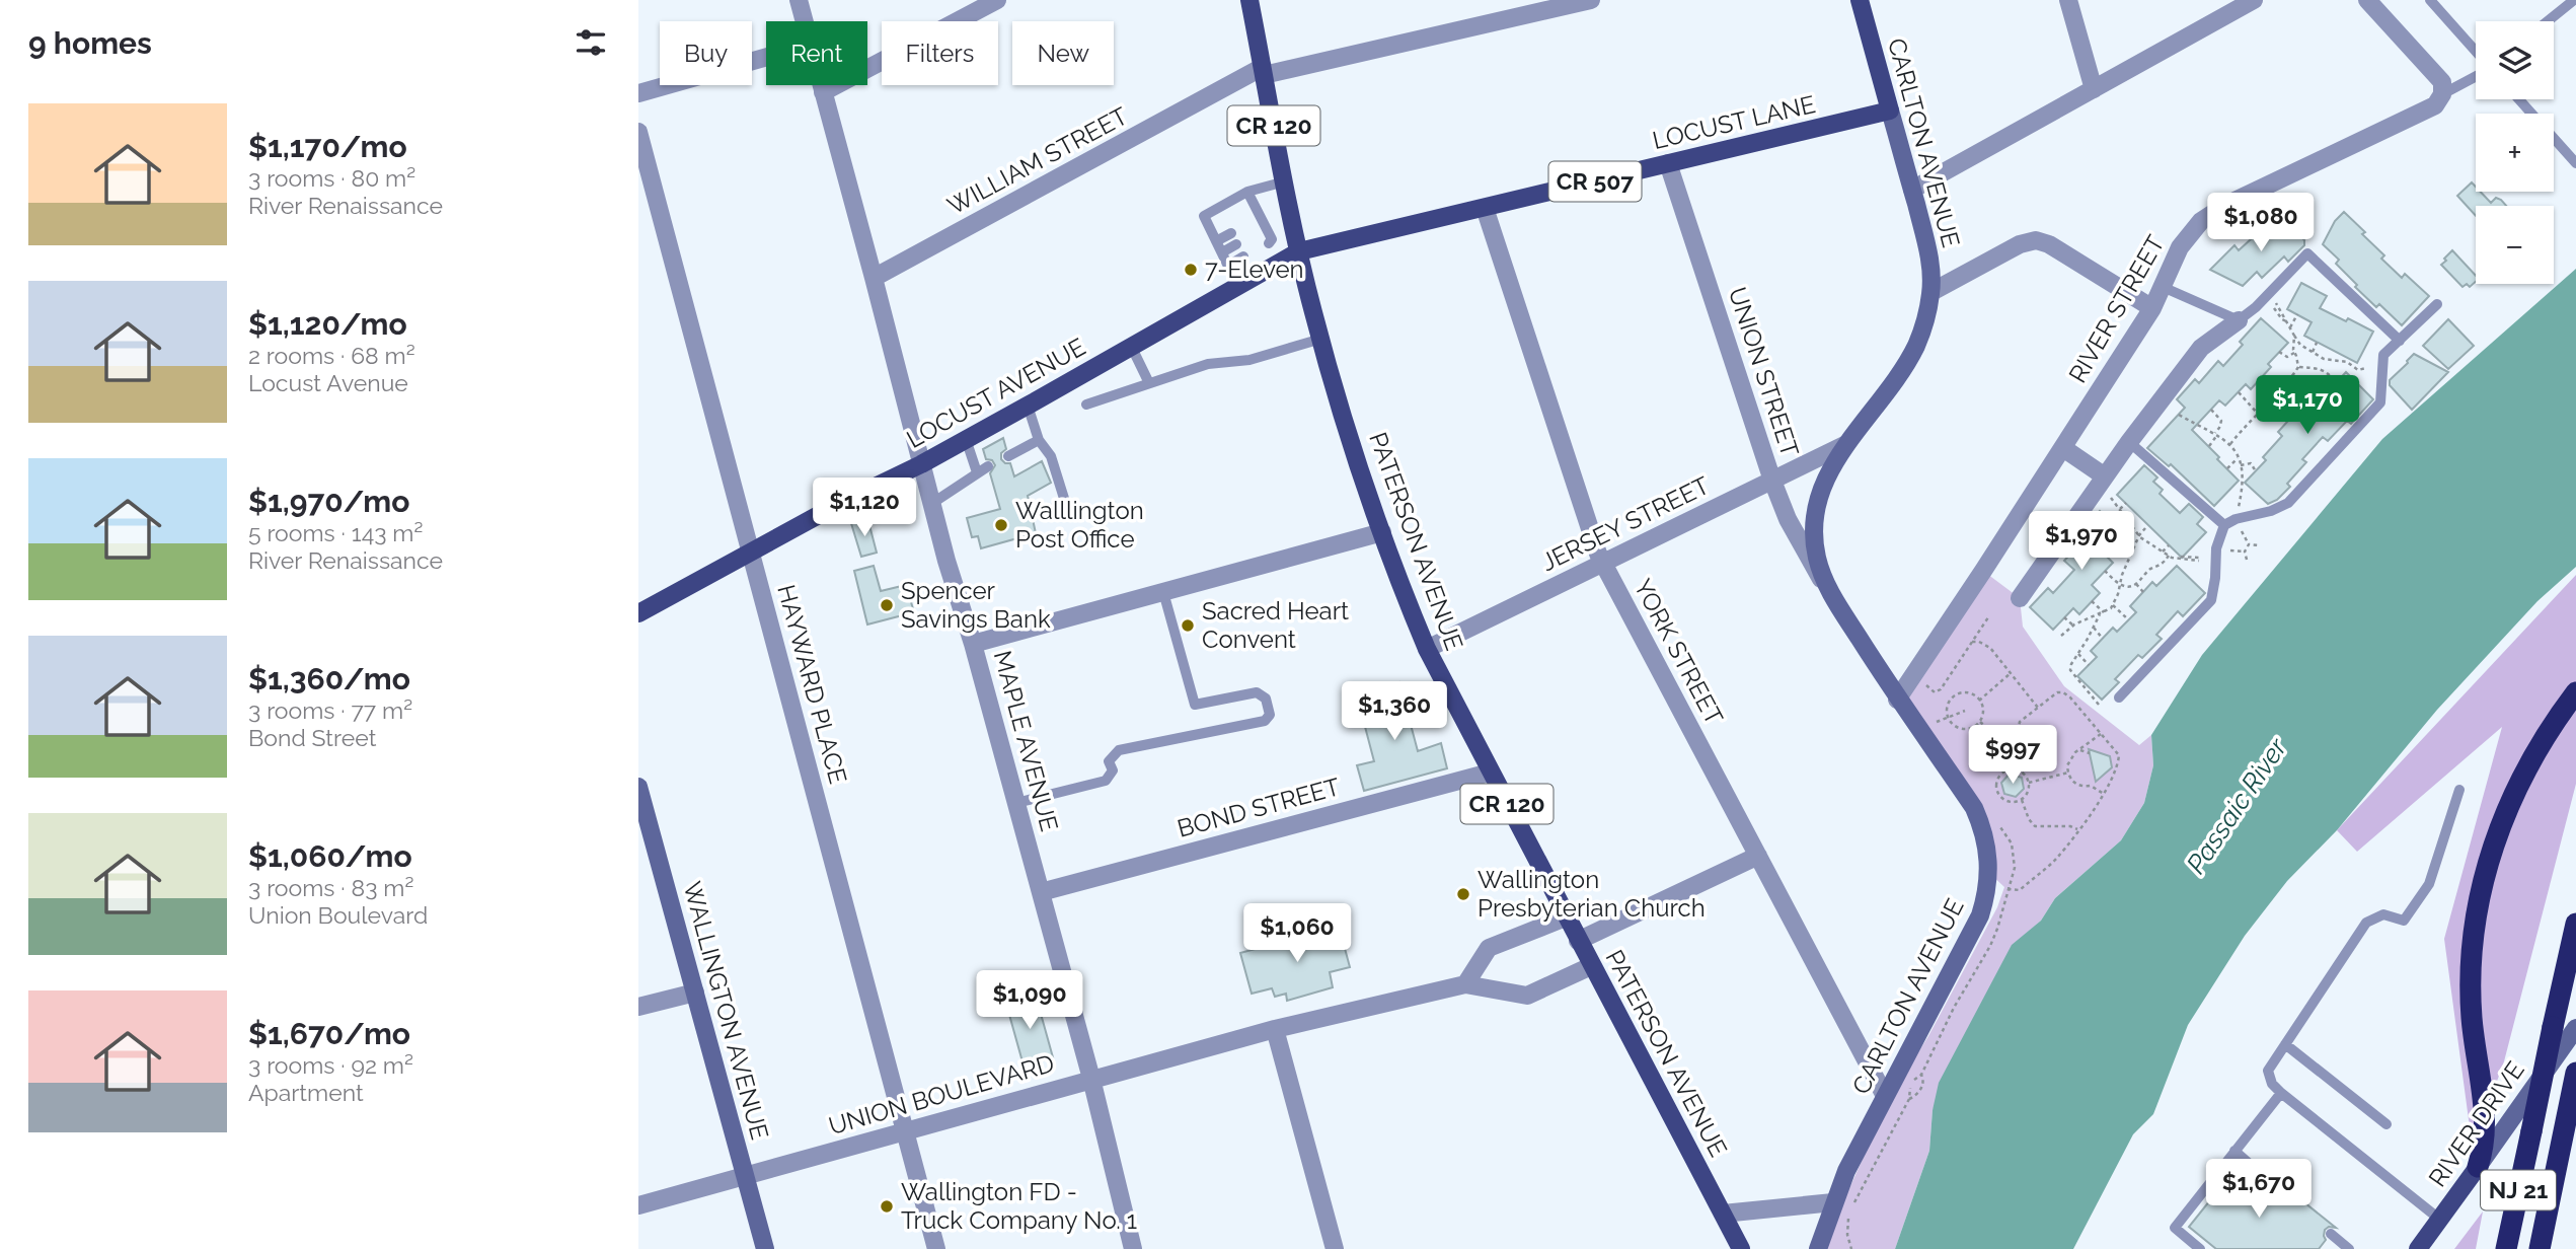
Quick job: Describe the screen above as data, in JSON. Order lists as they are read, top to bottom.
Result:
{
  "streets": {
    "highway": ["NJ 21"],
    "main road": [
      "LOCUST LANE",
      "CR 120",
      "CARLTON AVENUE",
      "CR 507",
      "LOCUST AVENUE",
      "PATERSON AVENUE",
      "RIVER DRIVE"
    ],
    "street": [
      "WILLIAM STREET",
      "RIVER STREET",
      "UNION STREET",
      "JERSEY STREET",
      "YORK STREET",
      "HAYWARD PLACE",
      "MAPLE AVENUE",
      "BOND STREET",
      "WALLINGTON AVENUE",
      "UNION BOULEVARD"
    ]
  },
  "crossings": [
    ["LOCUST LANE", "CARLTON AVENUE"],
    ["LOCUST LANE", "UNION STREET"],
    ["LOCUST LANE", "LOCUST AVENUE"],
    ["LOCUST LANE", "PATERSON AVENUE"],
    ["LOCUST LANE", "YORK STREET"],
    ["CARLTON AVENUE", "RIVER STREET"],
    ["CARLTON AVENUE", "UNION STREET"],
    ["CARLTON AVENUE", "JERSEY STREET"],
    ["CARLTON AVENUE", "YORK STREET"],
    ["WILLIAM STREET", "PATERSON AVENUE"],
    ["WILLIAM STREET", "MAPLE AVENUE"],
    ["UNION STREET", "JERSEY STREET"],
    ["LOCUST AVENUE", "PATERSON AVENUE"],
    ["LOCUST AVENUE", "HAYWARD PLACE"],
    ["LOCUST AVENUE", "MAPLE AVENUE"],
    ["JERSEY STREET", "PATERSON AVENUE"],
    ["JERSEY STREET", "YORK STREET"],
    ["PATERSON AVENUE", "BOND STREET"],
    ["PATERSON AVENUE", "UNION BOULEVARD"],
    ["HAYWARD PLACE", "UNION BOULEVARD"],
    ["MAPLE AVENUE", "BOND STREET"],
    ["MAPLE AVENUE", "UNION BOULEVARD"],
    ["WALLINGTON AVENUE", "UNION BOULEVARD"]
  ],
  "water": ["Passaic River"],
  "places": [
    "7-Eleven",
    "Walllington Post Office",
    "Spencer Savings Bank",
    "Sacred Heart Convent",
    "Wallington Presbyterian Church",
    "Wallington FD - Truck Company No. 1"
  ],
  "page": {
    "heading": "9 homes",
    "map_buttons": ["+", "−"],
    "chip": [
      "Buy",
      "Rent",
      "Filters",
      "New"
    ],
    "list": [
      {
        "name": "$1,170/mo",
        "note": "3 rooms · 80 m² · River Renaissance"
      },
      {
        "name": "$1,120/mo",
        "note": "2 rooms · 68 m² · Locust Avenue"
      },
      {
        "name": "$1,970/mo",
        "note": "5 rooms · 143 m² · River Renaissance"
      },
      {
        "name": "$1,360/mo",
        "note": "3 rooms · 77 m² · Bond Street"
      },
      {
        "name": "$1,060/mo",
        "note": "3 rooms · 83 m² · Union Boulevard"
      },
      {
        "name": "$1,670/mo",
        "note": "3 rooms · 92 m² · Apartment"
      }
    ],
    "price": [
      "$1,080",
      "$1,170",
      "$1,120",
      "$1,970",
      "$1,360",
      "$997",
      "$1,060",
      "$1,090",
      "$1,670"
    ]
  }
}
